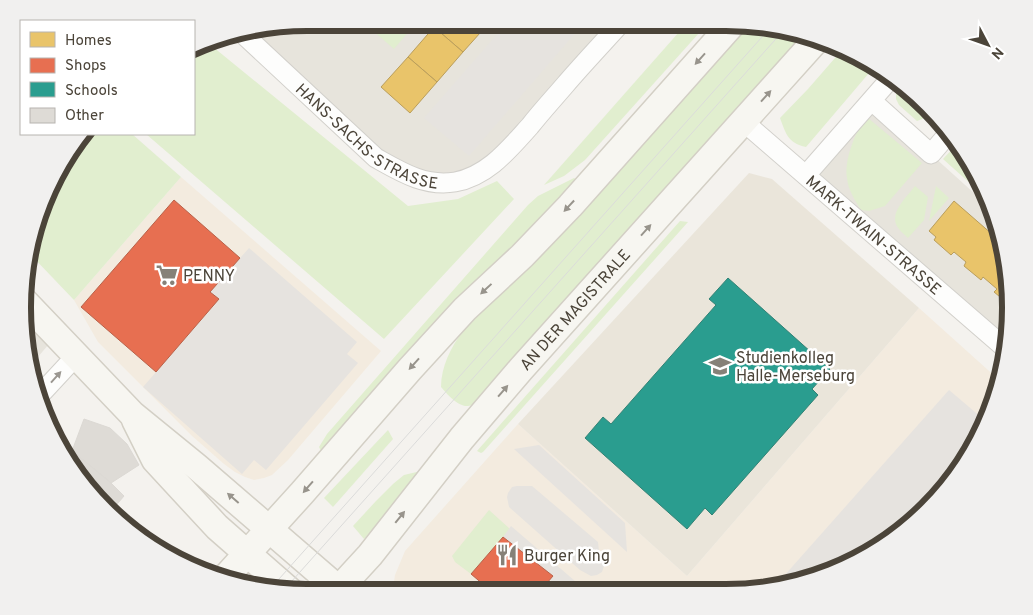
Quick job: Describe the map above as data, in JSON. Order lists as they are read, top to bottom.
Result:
{
  "streets": {
    "main road": ["AN DER MAGISTRALE"],
    "street": ["HANS-SACHS-STRASSE", "MARK-TWAIN-STRASSE"]
  },
  "crossings": [
    ["MARK-TWAIN-STRASSE", "AN DER MAGISTRALE"]
  ],
  "places": {
    "supermarket": ["PENNY"],
    "school or university": ["Studienkolleg Halle-Merseburg"],
    "restaurant": ["Burger King"]
  },
  "legend": [
    "Homes",
    "Shops",
    "Schools",
    "Other"
  ],
  "north": "bottom right"
}
